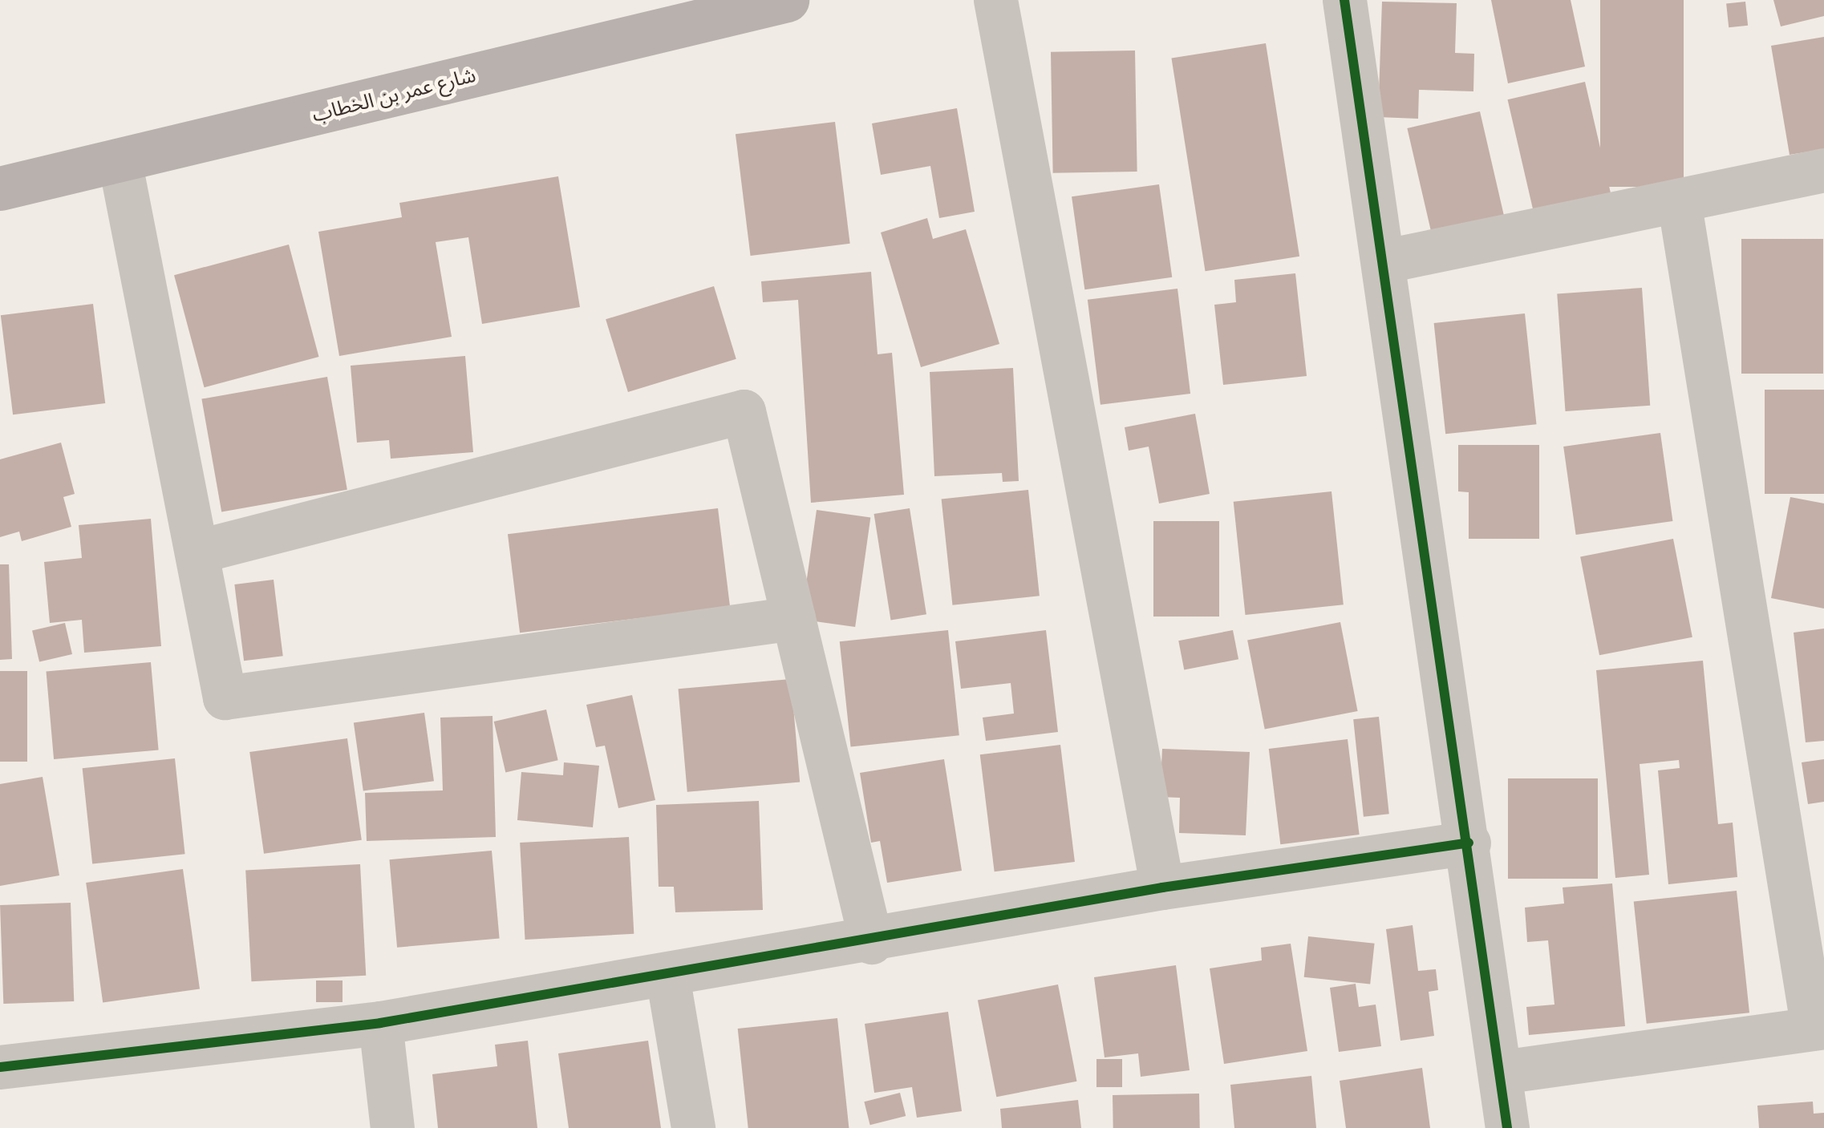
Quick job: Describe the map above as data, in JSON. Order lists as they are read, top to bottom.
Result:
{
  "streets": {
    "main road": ["شارع عمر بن الخطاب"]
  }
}
